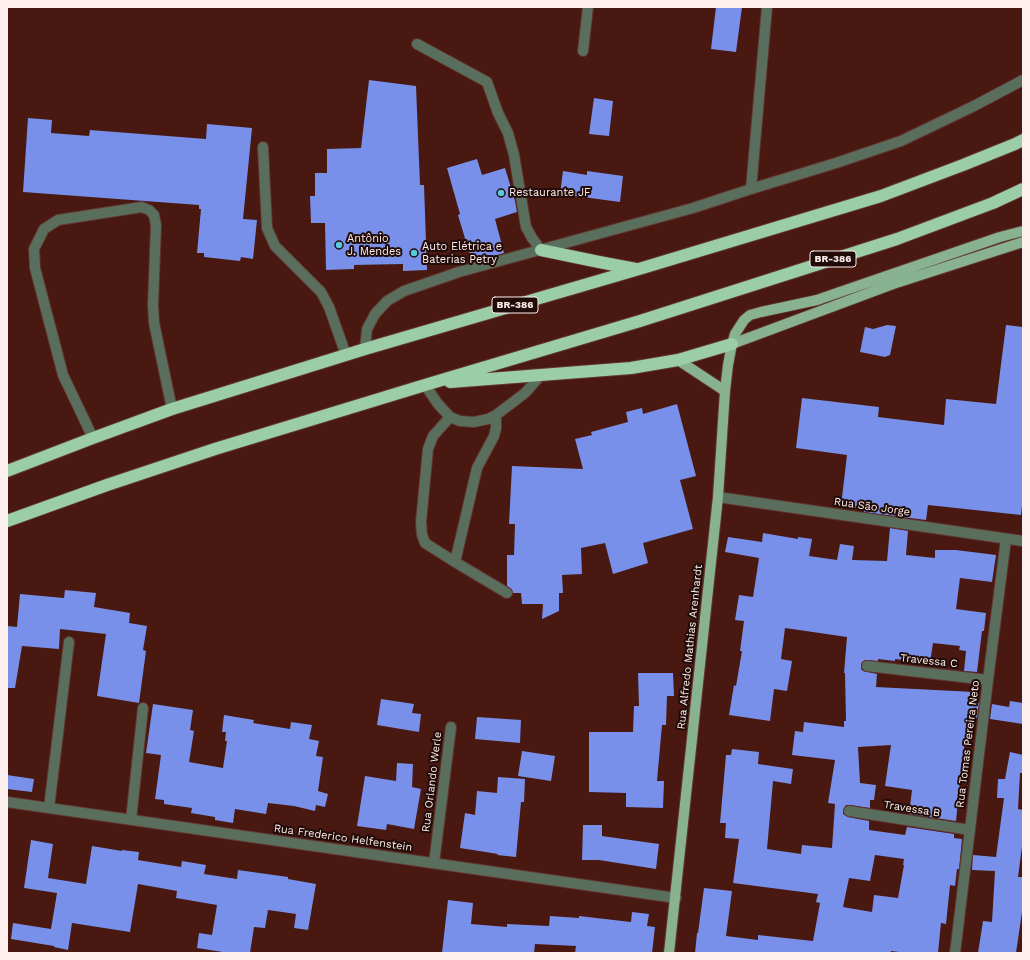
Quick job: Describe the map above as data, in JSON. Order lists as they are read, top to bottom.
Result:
{
  "streets": {
    "highway": ["BR-386"],
    "main road": ["Rua Alfredo Mathias Arenhardt"],
    "street": [
      "Rua São Jorge",
      "Travessa C",
      "Rua Tomas Pereira Neto",
      "Rua Orlando Werle",
      "Travessa B",
      "Rua Frederico Helfenstein"
    ]
  },
  "crossings": [
    ["Rua São Jorge", "Rua Alfredo Mathias Arenhardt"],
    ["Rua São Jorge", "Rua Tomas Pereira Neto"],
    ["Rua Alfredo Mathias Arenhardt", "Rua Frederico Helfenstein"],
    ["Travessa C", "Rua Tomas Pereira Neto"],
    ["Rua Tomas Pereira Neto", "Travessa B"],
    ["Rua Orlando Werle", "Rua Frederico Helfenstein"]
  ],
  "places": ["Restaurante JF", "Antônio J. Mendes", "Auto Elétrica e Baterias Petry"]
}
